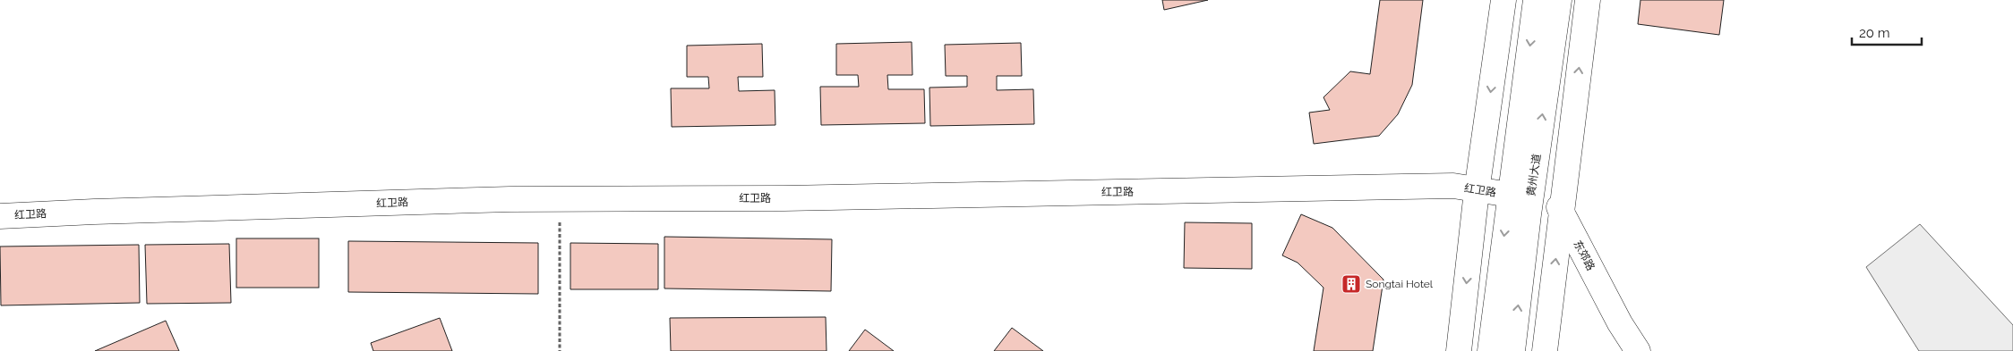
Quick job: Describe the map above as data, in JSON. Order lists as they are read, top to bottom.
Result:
{
  "streets": {
    "street": ["黄州大道", "红卫路", "东郊路"]
  },
  "crossings": [
    ["黄州大道", "红卫路"],
    ["黄州大道", "东郊路"]
  ],
  "places": {
    "building": ["Songtai Hotel"]
  },
  "scale_bar": "20 m"
}
